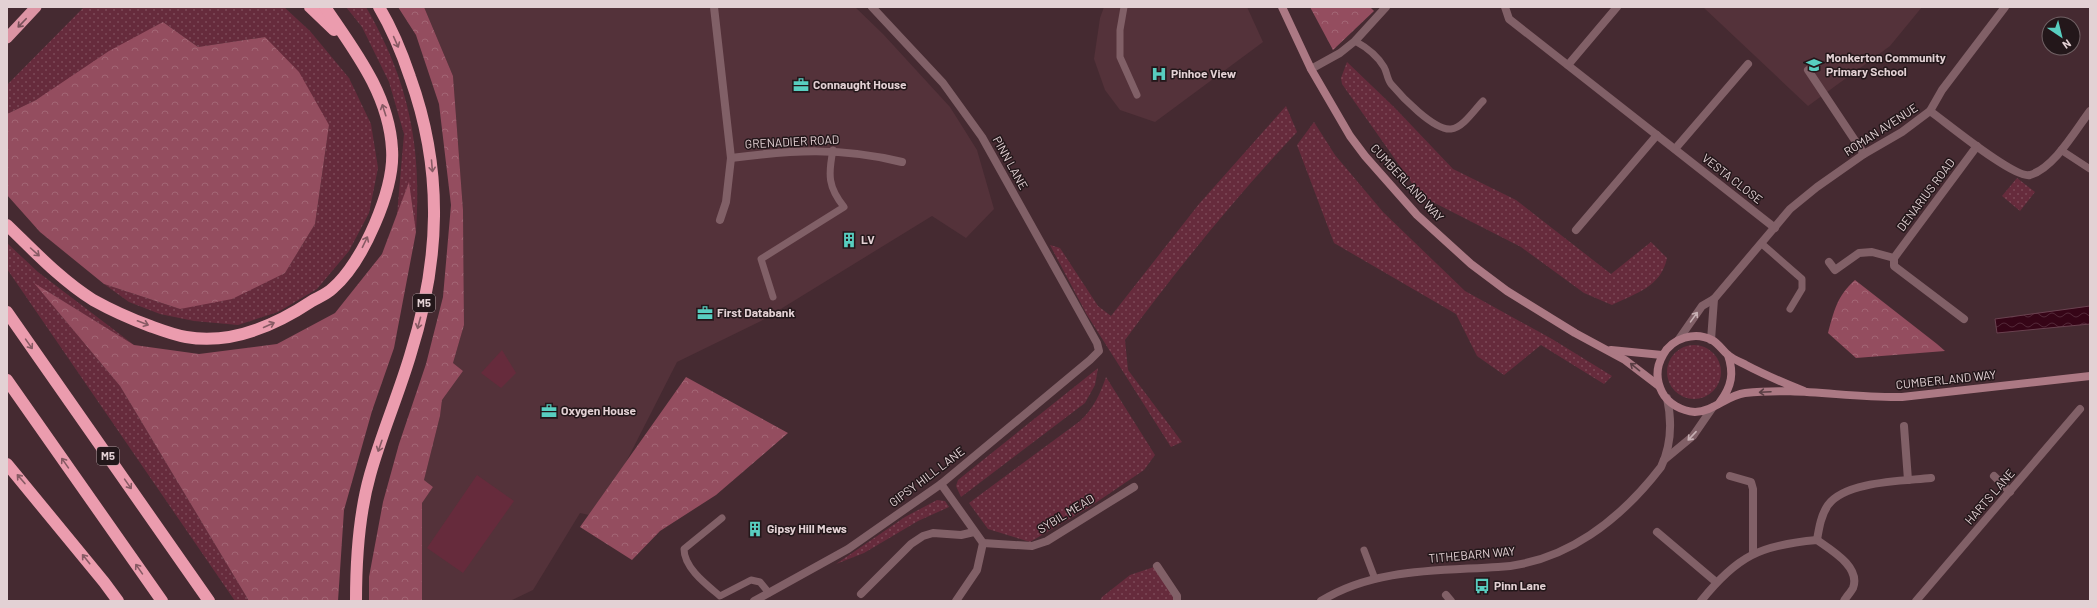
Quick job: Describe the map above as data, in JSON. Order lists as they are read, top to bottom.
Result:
{
  "streets": {
    "highway": ["M5"],
    "main road": ["CUMBERLAND WAY"],
    "street": [
      "ROMAN AVENUE",
      "GRENADIER ROAD",
      "PINN LANE",
      "VESTA CLOSE",
      "DENARIUS ROAD",
      "GIPSY HILL LANE",
      "HARTS LANE",
      "SYBIL MEAD",
      "TITHEBARN WAY"
    ]
  },
  "crossings": [
    ["ROMAN AVENUE", "VESTA CLOSE"],
    ["ROMAN AVENUE", "CUMBERLAND WAY"],
    ["ROMAN AVENUE", "DENARIUS ROAD"],
    ["ROMAN AVENUE", "TITHEBARN WAY"],
    ["PINN LANE", "GIPSY HILL LANE"],
    ["CUMBERLAND WAY", "TITHEBARN WAY"]
  ],
  "places": {
    "school or university": ["Monkerton Community Primary School"],
    "hospital": ["Pinhoe View"],
    "office": ["Connaught House", "First Databank", "Oxygen House"],
    "building": ["LV", "Gipsy Hill Mews"],
    "bus stop": ["Pinn Lane"]
  },
  "north": "bottom right"
}
